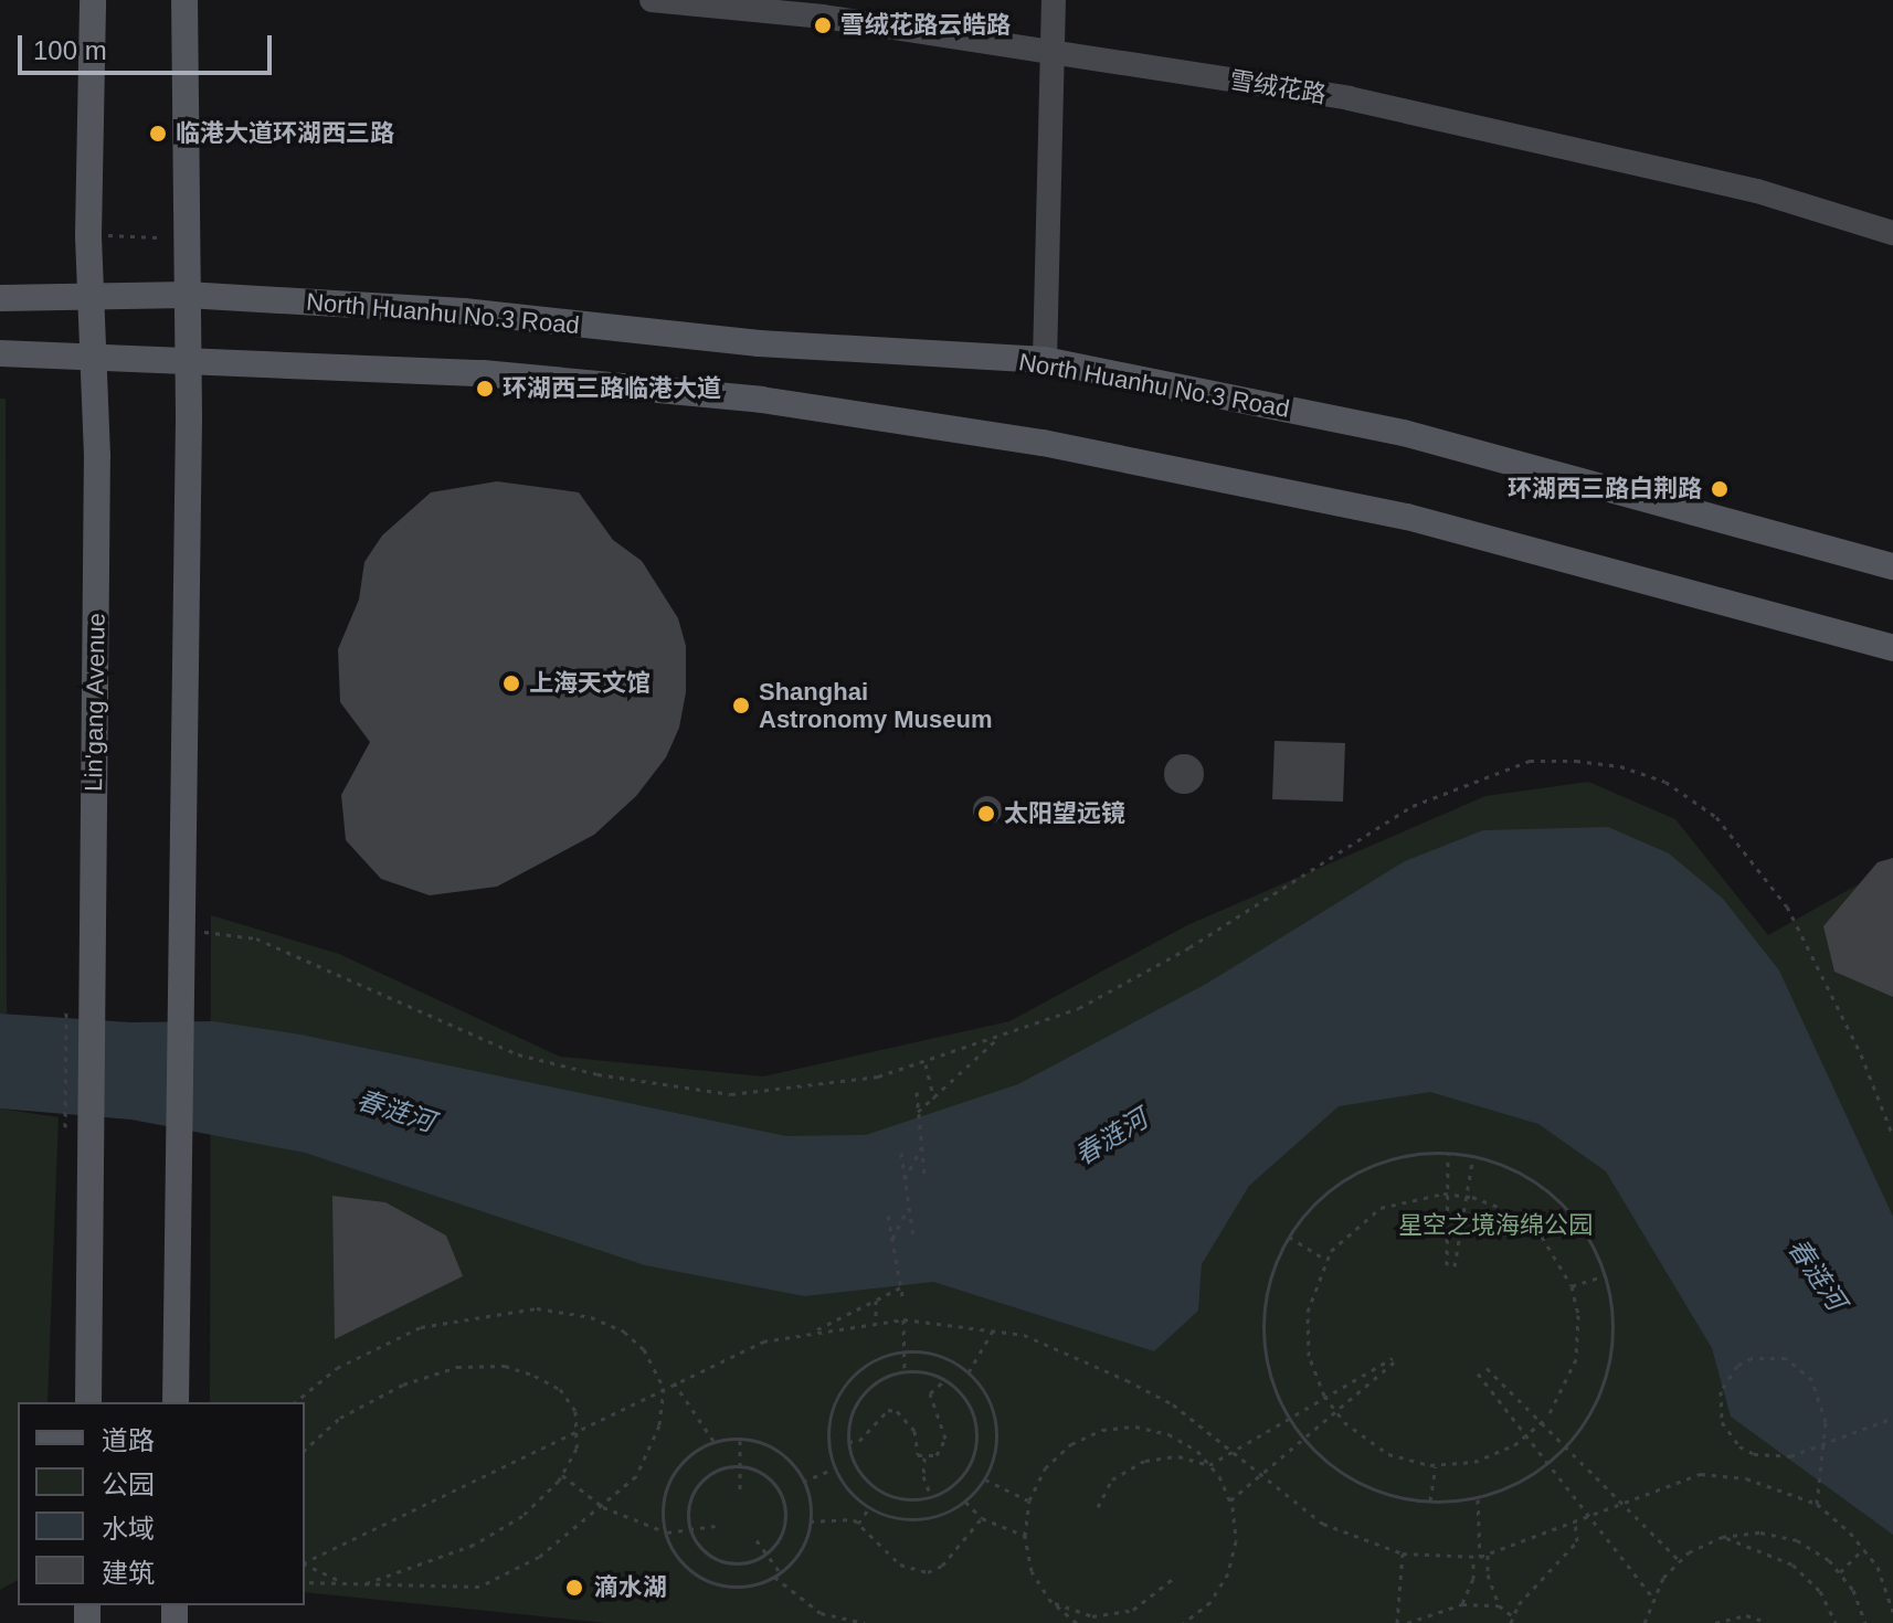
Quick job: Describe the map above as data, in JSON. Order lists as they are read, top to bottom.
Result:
{
  "streets": {
    "main road": ["North Huanhu No.3 Road", "Lin'gang Avenue"],
    "street": ["雪绒花路"]
  },
  "crossings": [
    ["North Huanhu No.3 Road", "Lin'gang Avenue"]
  ],
  "water": ["春涟河"],
  "parks": ["星空之境海绵公园"],
  "places": [
    "雪绒花路云皓路",
    "临港大道环湖西三路",
    "环湖西三路临港大道",
    "环湖西三路白荆路",
    "上海天文馆",
    "Shanghai Astronomy Museum",
    "太阳望远镜",
    "滴水湖"
  ],
  "legend": [
    "道路",
    "公园",
    "水域",
    "建筑"
  ],
  "scale_bar": "100 m"
}
